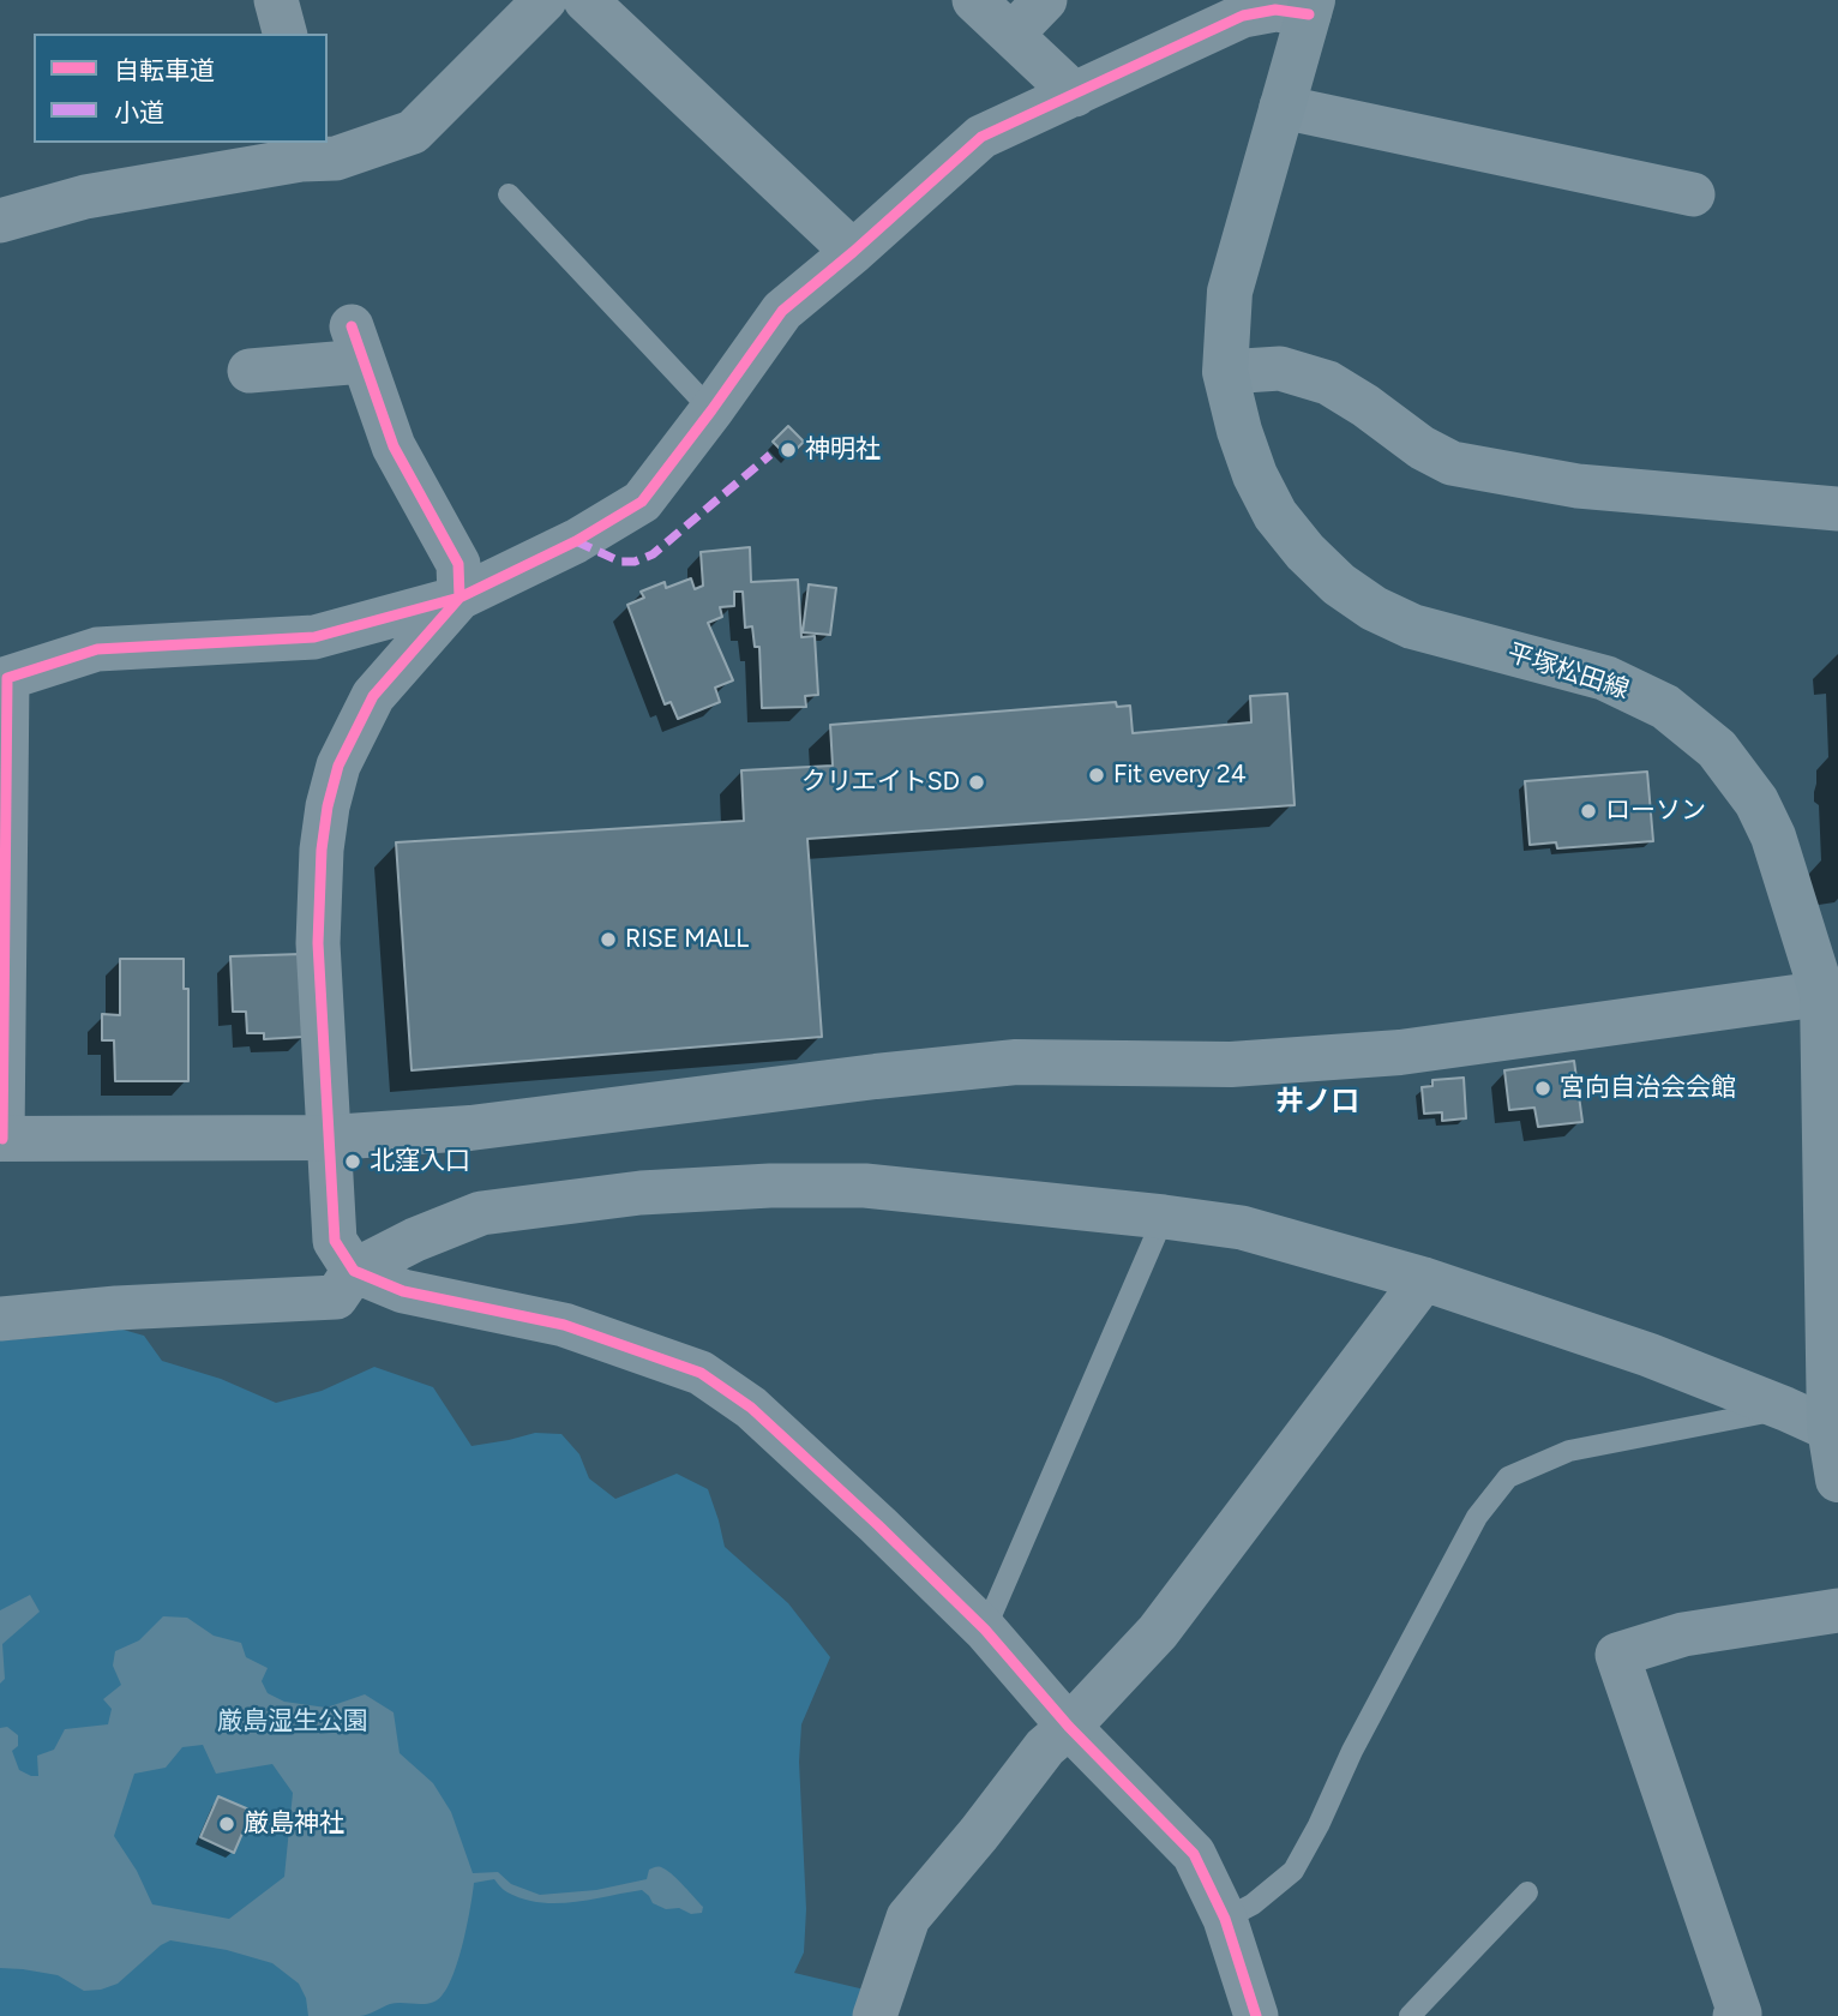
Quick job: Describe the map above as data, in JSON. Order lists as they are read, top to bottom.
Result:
{
  "streets": {
    "main road": ["平塚松田線"]
  },
  "districts": ["井ノ口"],
  "parks": ["厳島湿生公園"],
  "places": [
    "神明社",
    "Fit every 24",
    "クリエイトSD",
    "ローソン",
    "RISE MALL",
    "宮向自治会会館",
    "北窪入口",
    "厳島神社"
  ],
  "legend": ["自転車道", "小道"]
}
